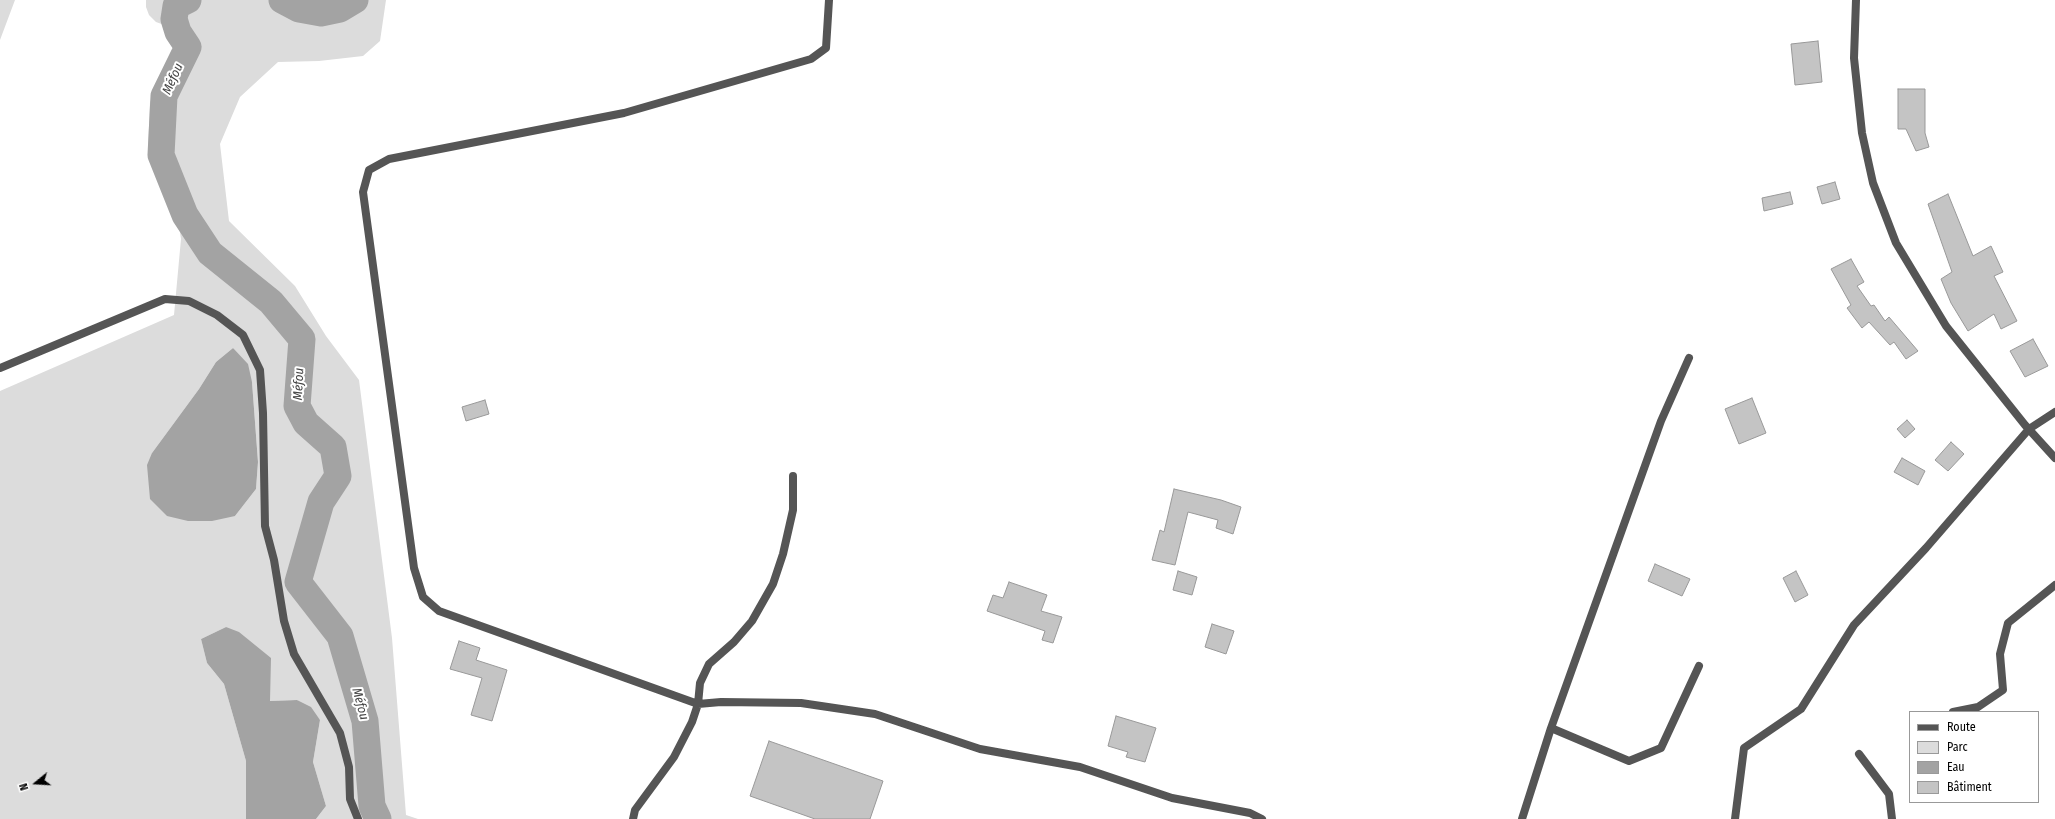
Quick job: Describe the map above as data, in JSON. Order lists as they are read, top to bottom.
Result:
{
  "water": ["Méfou"],
  "legend": [
    "Route",
    "Parc",
    "Eau",
    "Bâtiment"
  ],
  "north": "left"
}
